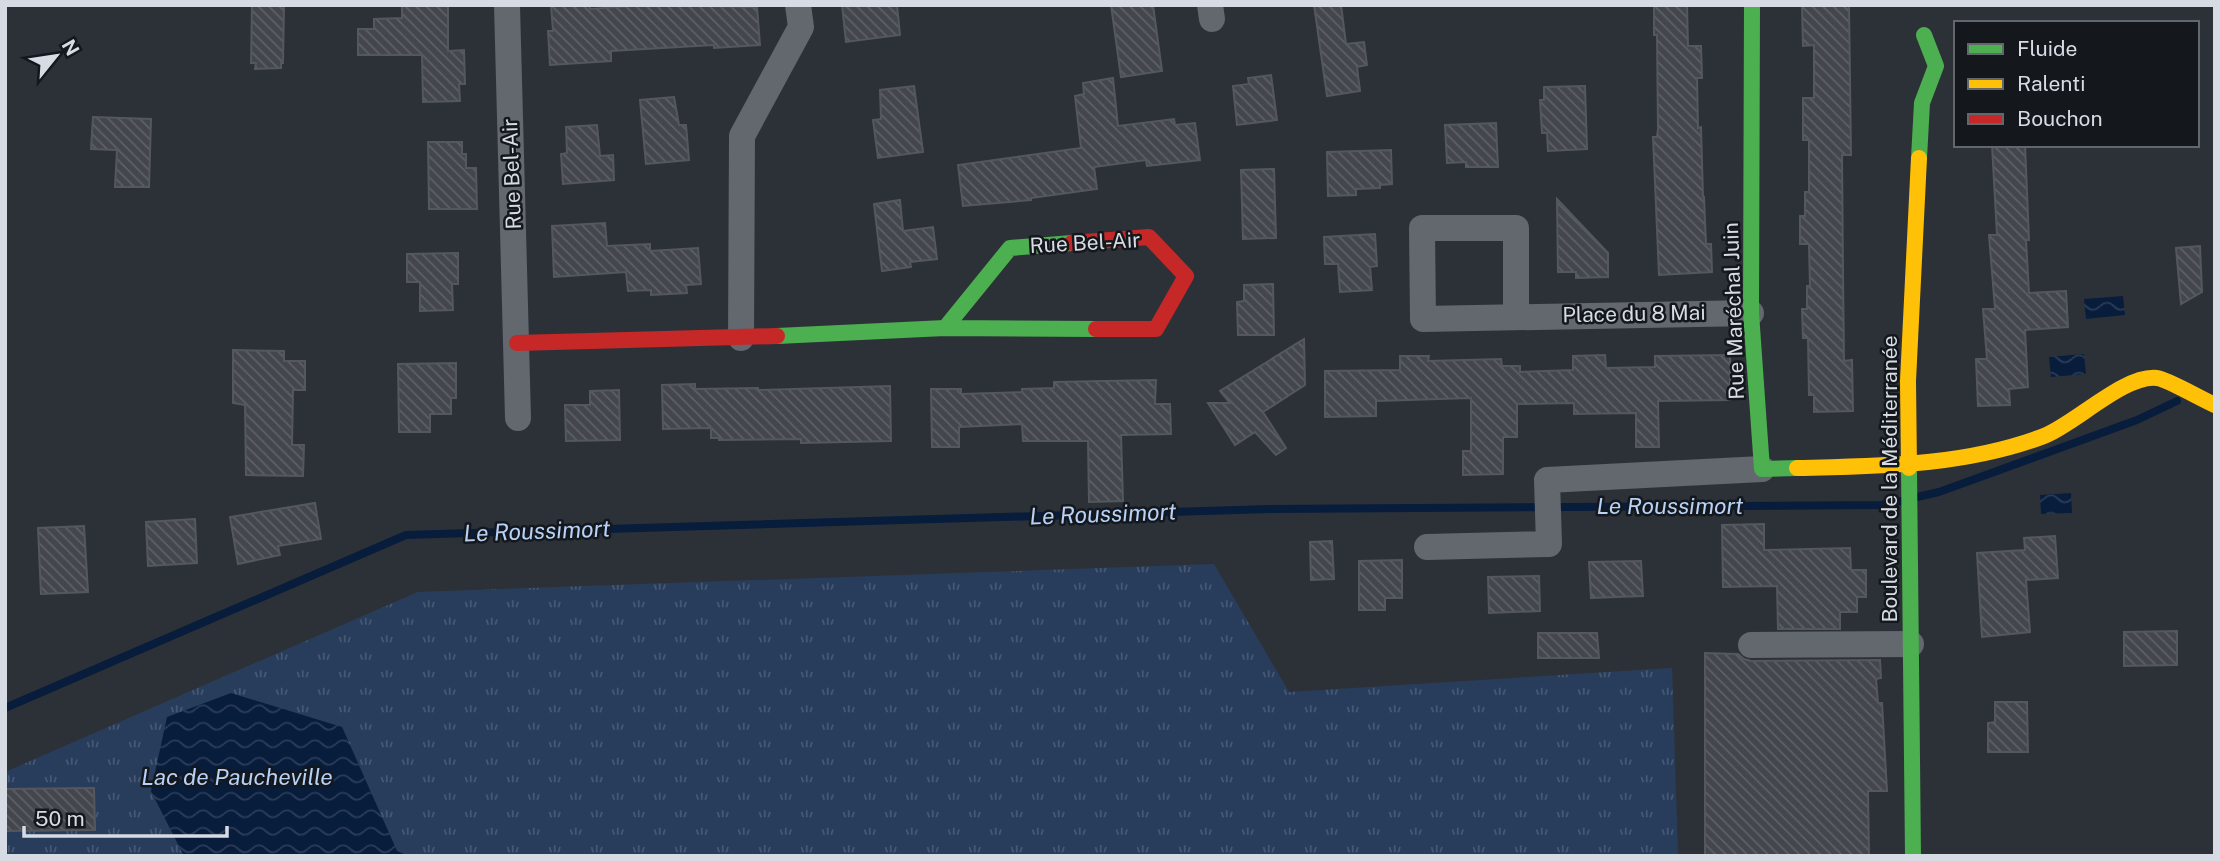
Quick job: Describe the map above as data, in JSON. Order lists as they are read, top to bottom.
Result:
{
  "streets": {
    "street": [
      "Rue Bel-Air",
      "Rue Maréchal Juin",
      "Place du 8 Mai",
      "Boulevard de la Méditerranée"
    ]
  },
  "crossings": [
    ["Rue Maréchal Juin", "Place du 8 Mai"]
  ],
  "water": ["Le Roussimort", "Lac de Paucheville"],
  "legend": ["Fluide", "Ralenti", "Bouchon"],
  "scale_bar": "50 m",
  "north": "top right"
}
